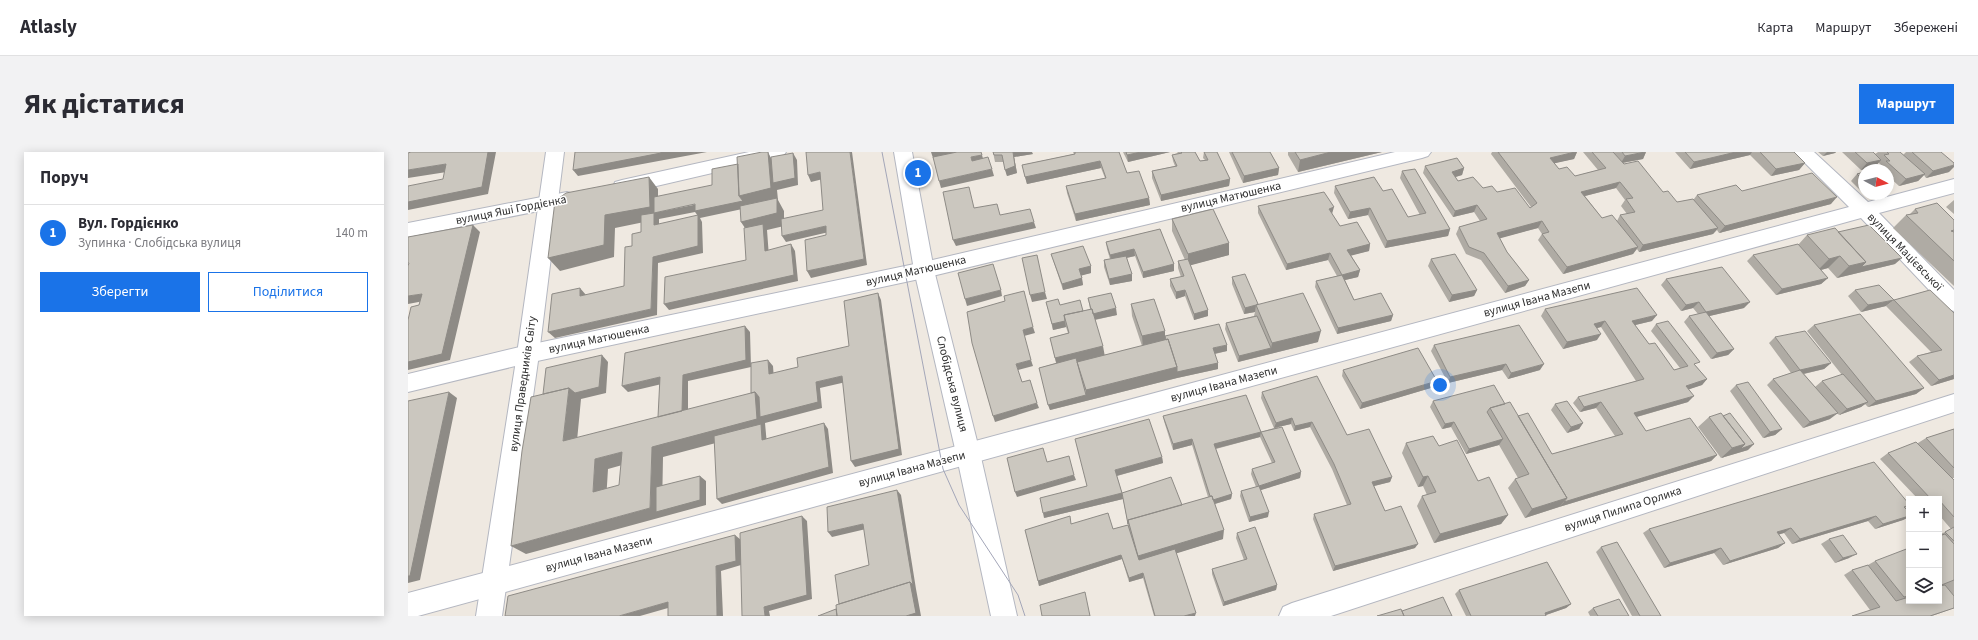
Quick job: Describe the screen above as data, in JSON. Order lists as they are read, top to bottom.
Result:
{
  "streets": {
    "street": [
      "вулиця Матюшенка",
      "вулиця Яші Гордієнка",
      "вулиця Мацієвської",
      "вулиця Івана Мазепи",
      "вулиця Праведників Світу",
      "Слобідська вулиця",
      "вулиця Пилипа Орлика"
    ]
  },
  "crossings": [
    ["вулиця Матюшенка", "вулиця Праведників Світу"],
    ["вулиця Матюшенка", "Слобідська вулиця"],
    ["вулиця Яші Гордієнка", "вулиця Праведників Світу"],
    ["вулиця Мацієвської", "вулиця Івана Мазепи"],
    ["вулиця Івана Мазепи", "вулиця Праведників Світу"],
    ["вулиця Івана Мазепи", "Слобідська вулиця"]
  ],
  "north": "right",
  "page": {
    "header": "Atlasly",
    "nav": ["Карта", "Маршрут", "Збережені"],
    "title": "Як дістатися",
    "buttons": [
      "Маршрут",
      ["Зберегти", "Поділитися"]
    ],
    "heading": "Поруч",
    "pins": "1",
    "list": [
      {
        "mark": "1",
        "name": "Вул. Гордієнко",
        "note": "Зупинка · Слобідська вулиця",
        "value": "140 m"
      }
    ],
    "map_buttons": ["+", "−"]
  }
}
